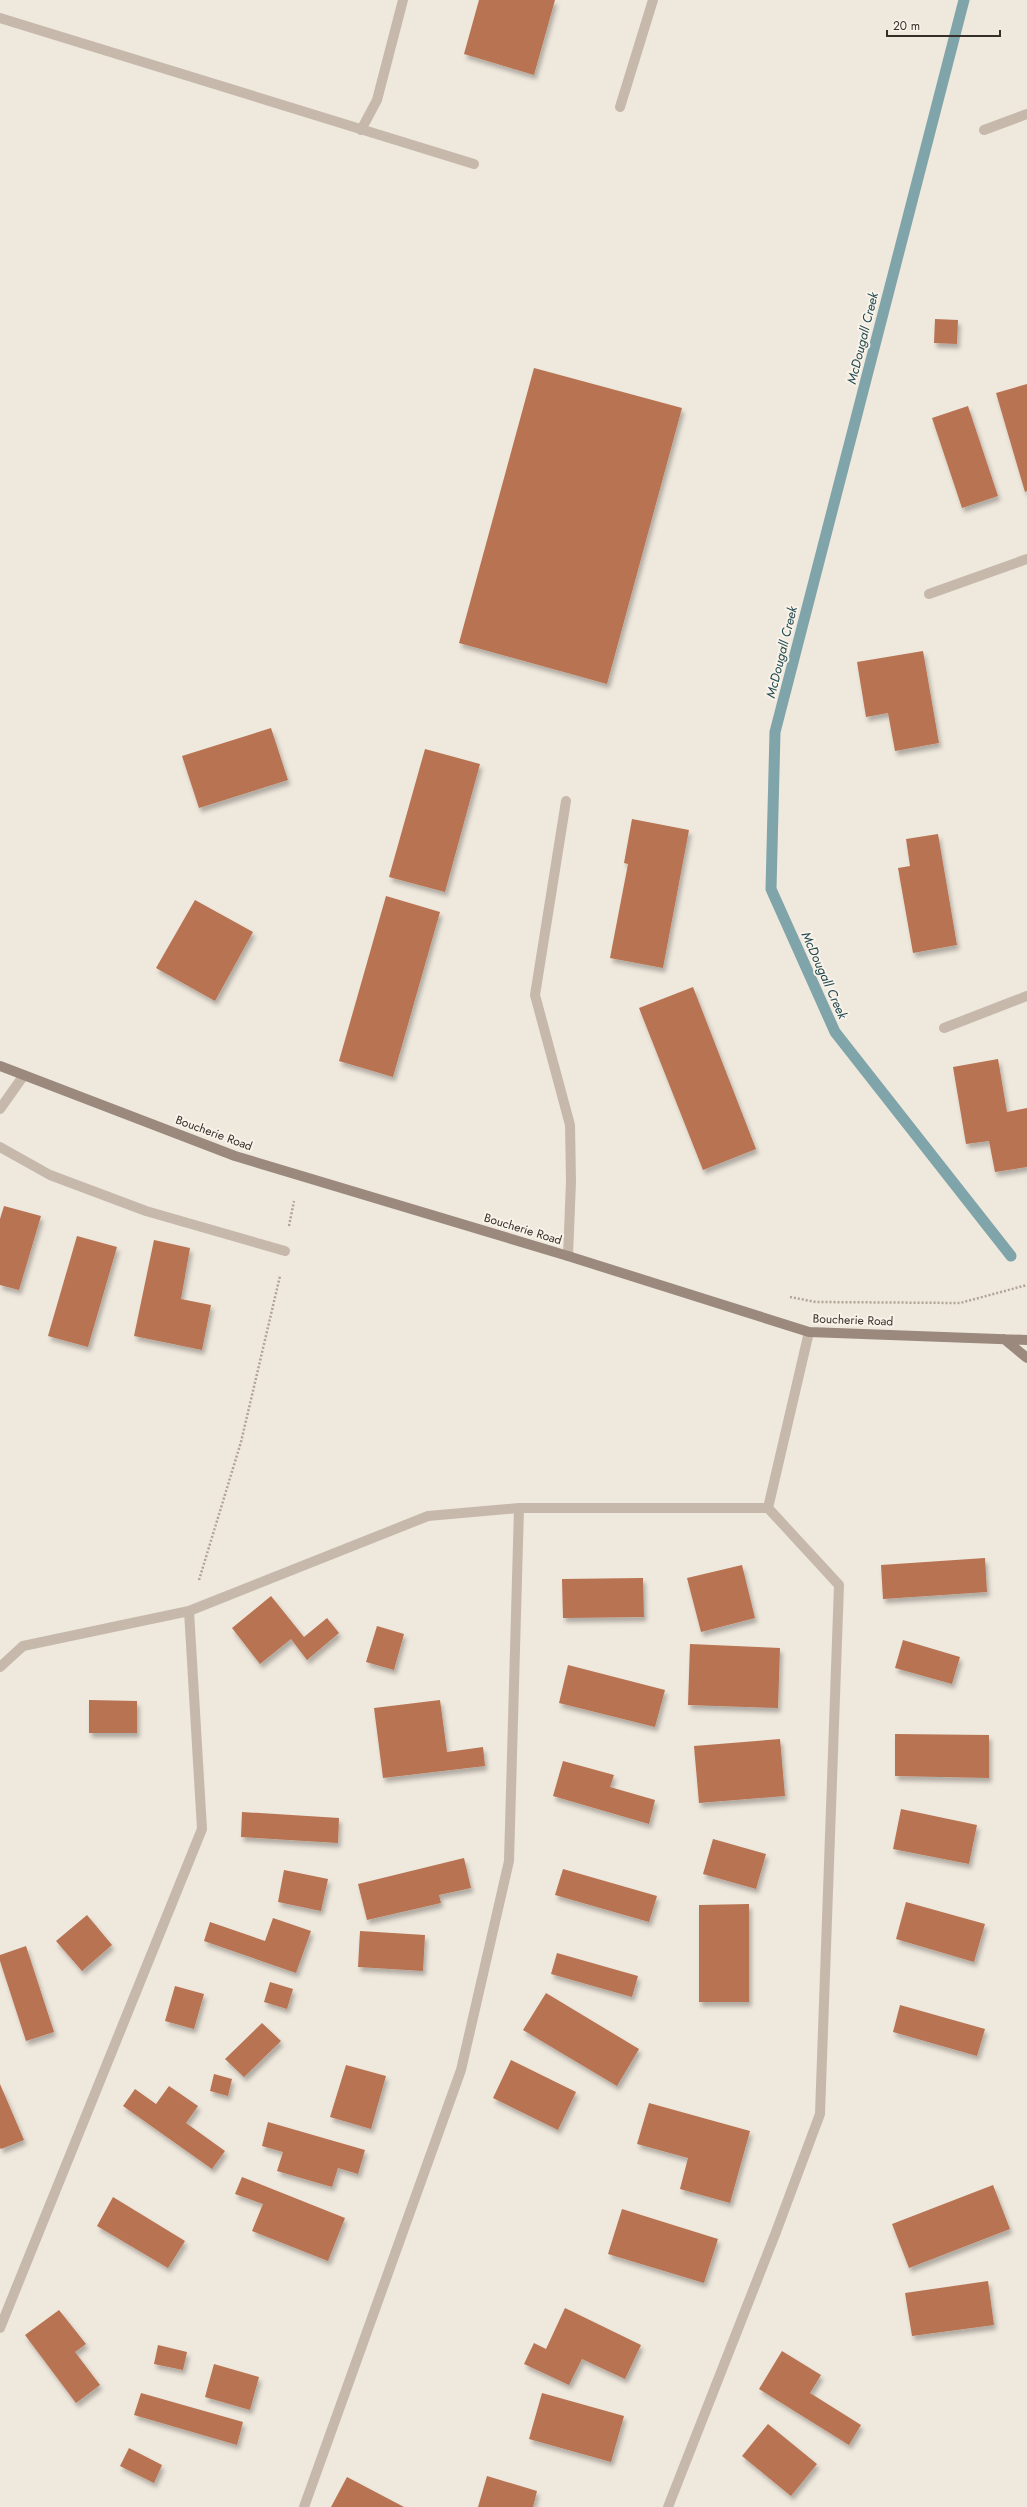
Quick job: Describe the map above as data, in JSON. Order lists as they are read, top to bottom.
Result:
{
  "streets": {
    "main road": ["Boucherie Road"]
  },
  "water": ["McDougall Creek"],
  "scale_bar": "20 m"
}
